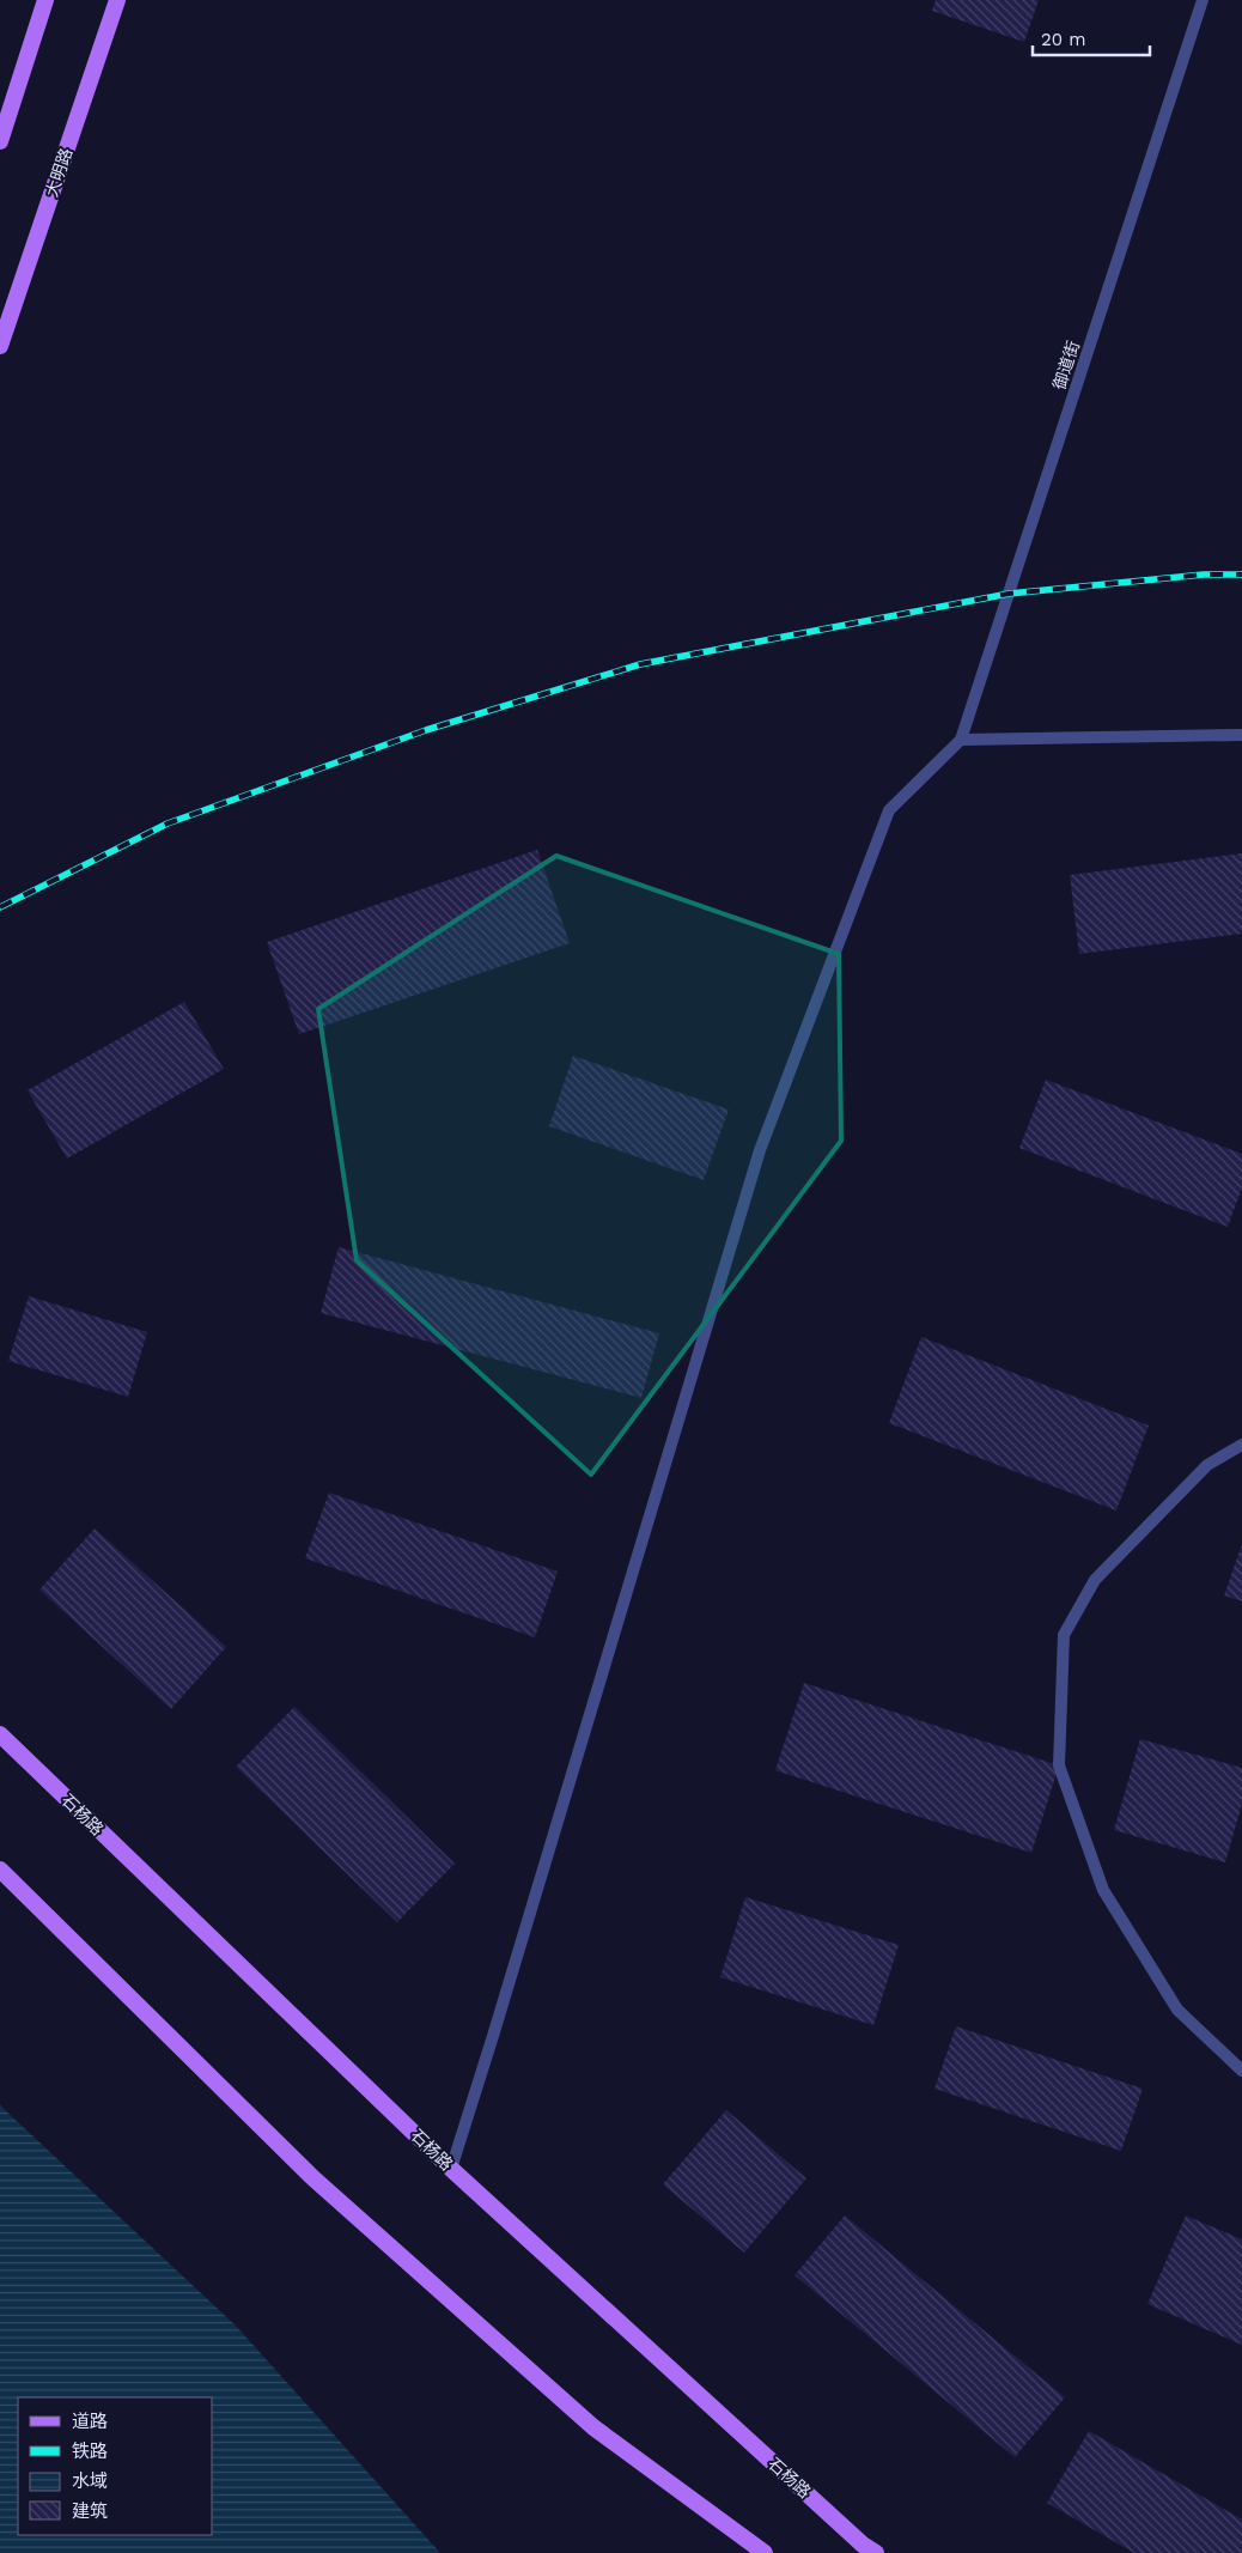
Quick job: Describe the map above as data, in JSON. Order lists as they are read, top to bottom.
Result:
{
  "streets": {
    "main road": ["大明路", "石杨路"],
    "street": ["御道街"]
  },
  "legend": [
    "道路",
    "铁路",
    "水域",
    "建筑"
  ],
  "scale_bar": "20 m"
}
